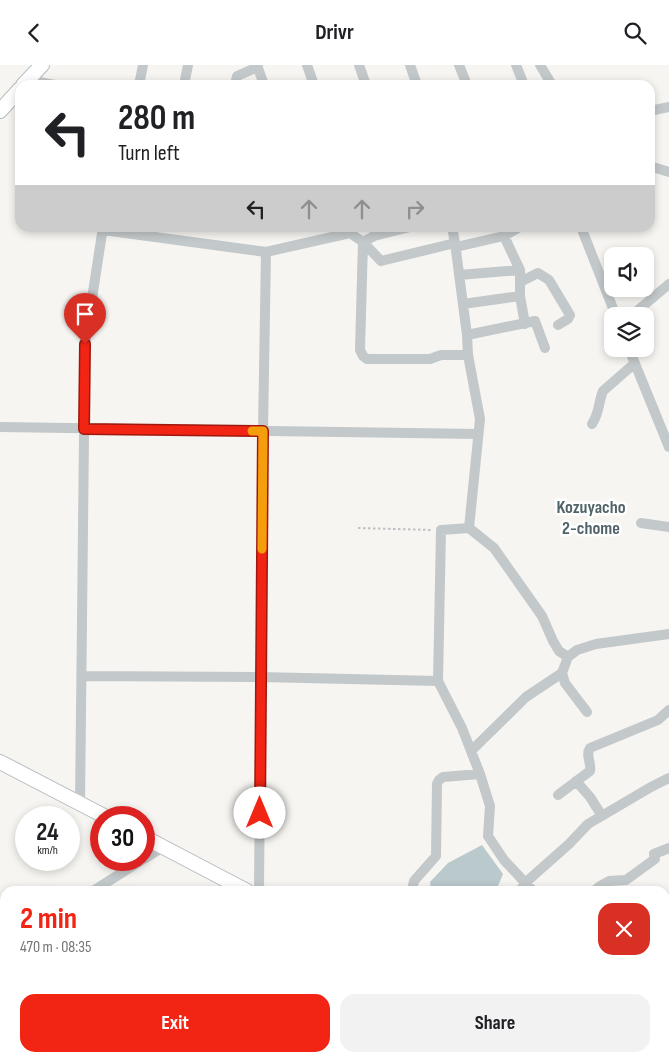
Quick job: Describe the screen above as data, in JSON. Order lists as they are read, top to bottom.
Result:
{
  "districts": ["Kozuyacho 2-chome"],
  "page": {
    "header": "Drivr",
    "turn": ["280 m", "Turn left"],
    "speed": "24 km/h",
    "limit": "30",
    "heading": ["2 min", "470 m · 08:35"],
    "buttons": ["Exit", "Share"]
  }
}
